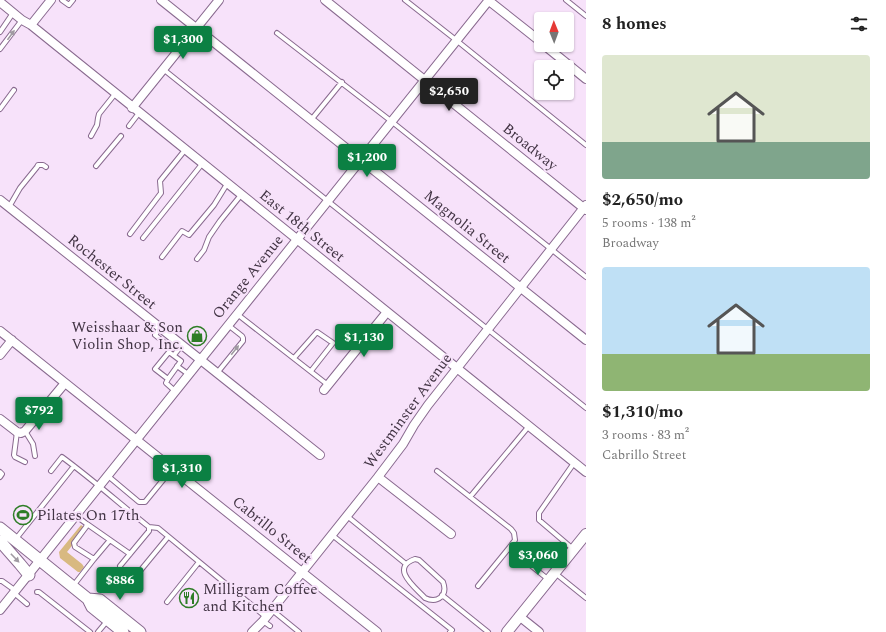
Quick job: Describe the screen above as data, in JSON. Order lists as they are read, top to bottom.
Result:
{
  "streets": {
    "street": [
      "Broadway",
      "East 18th Street",
      "Magnolia Street",
      "Rochester Street",
      "Orange Avenue",
      "Westminster Avenue",
      "Cabrillo Street"
    ]
  },
  "crossings": [
    ["Broadway", "Orange Avenue"],
    ["Broadway", "Westminster Avenue"],
    ["East 18th Street", "Orange Avenue"],
    ["East 18th Street", "Westminster Avenue"],
    ["Magnolia Street", "Orange Avenue"],
    ["Magnolia Street", "Westminster Avenue"],
    ["Rochester Street", "Orange Avenue"],
    ["Orange Avenue", "Cabrillo Street"],
    ["Westminster Avenue", "Cabrillo Street"]
  ],
  "places": {
    "shop": ["Weisshaar & Son Violin Shop, Inc."],
    "sports": ["Pilates On 17th"],
    "restaurant": ["Milligram Coffee and Kitchen"]
  },
  "north": "top",
  "page": {
    "heading": "8 homes",
    "price": [
      "$1,300",
      "$2,650",
      "$1,200",
      "$1,130",
      "$792",
      "$1,310",
      "$3,060",
      "$886"
    ],
    "list": [
      {
        "name": "$2,650/mo",
        "note": "5 rooms · 138 m² · Broadway"
      },
      {
        "name": "$1,310/mo",
        "note": "3 rooms · 83 m² · Cabrillo Street"
      }
    ]
  }
}
